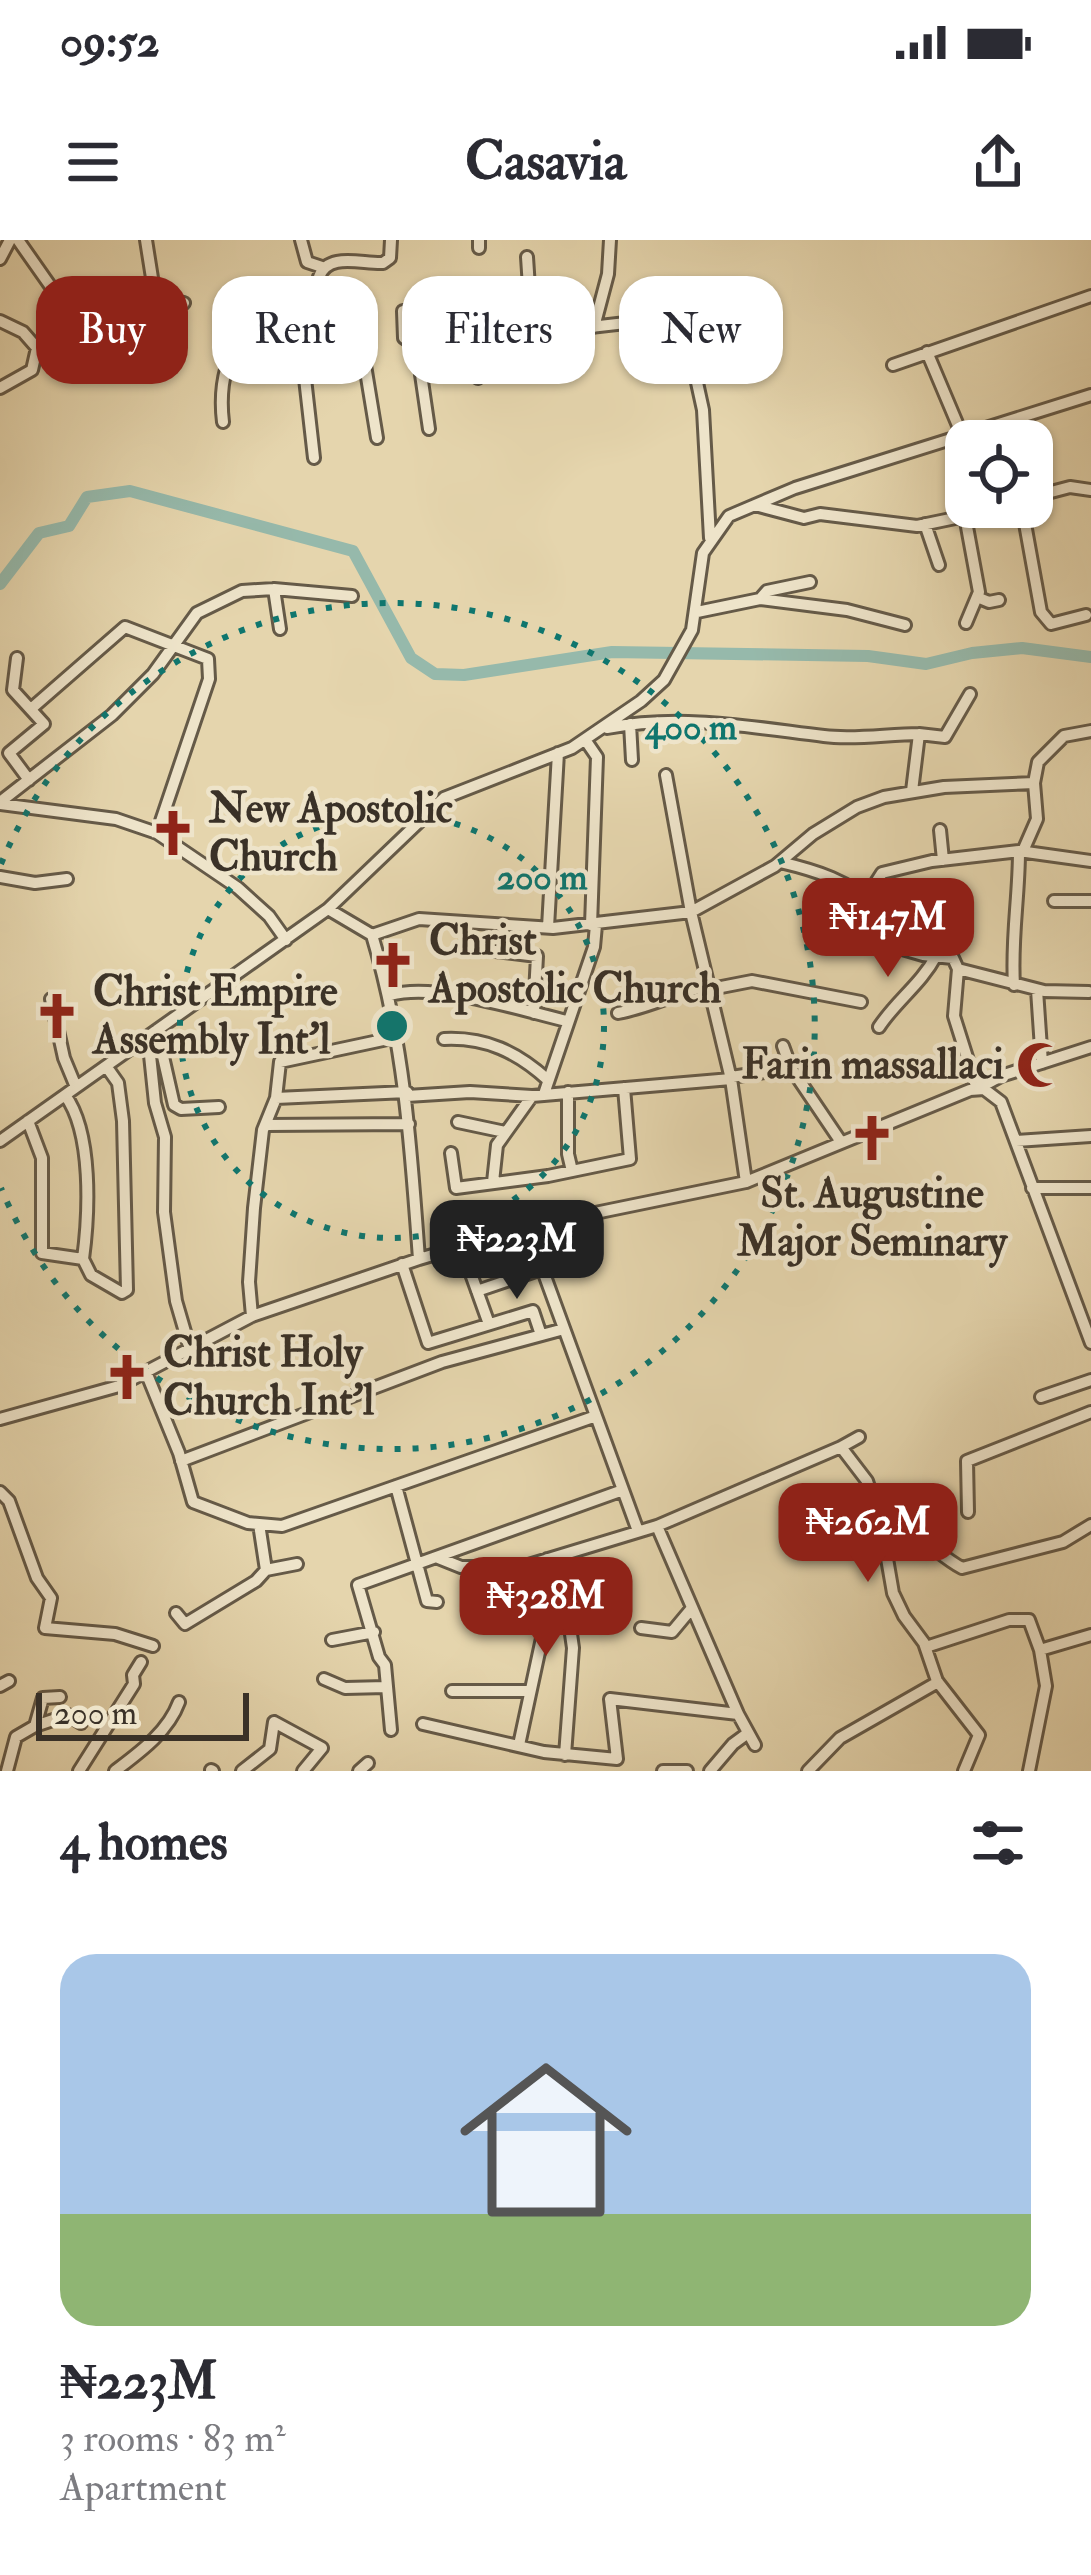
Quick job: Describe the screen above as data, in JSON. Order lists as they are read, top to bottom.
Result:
{
  "places": {
    "church": [
      "New Apostolic Church",
      "Christ Apostolic Church",
      "Christ Empire Assembly Int'l",
      "St. Augustine Major Seminary",
      "Christ Holy Church Int'l"
    ],
    "mosque": ["Farin massallaci"]
  },
  "scale_bar": "200 m",
  "page": {
    "status": "09:52",
    "header": "Casavia",
    "chip": [
      "Buy",
      "Rent",
      "Filters",
      "New"
    ],
    "price": [
      "₦147M",
      "₦223M",
      "₦262M",
      "₦328M"
    ],
    "scale": "200 m",
    "heading": "4 homes",
    "list": [
      {
        "name": "₦223M",
        "note": "3 rooms · 83 m² · Apartment"
      }
    ]
  },
  "rings": ["400 m", "200 m"]
}
